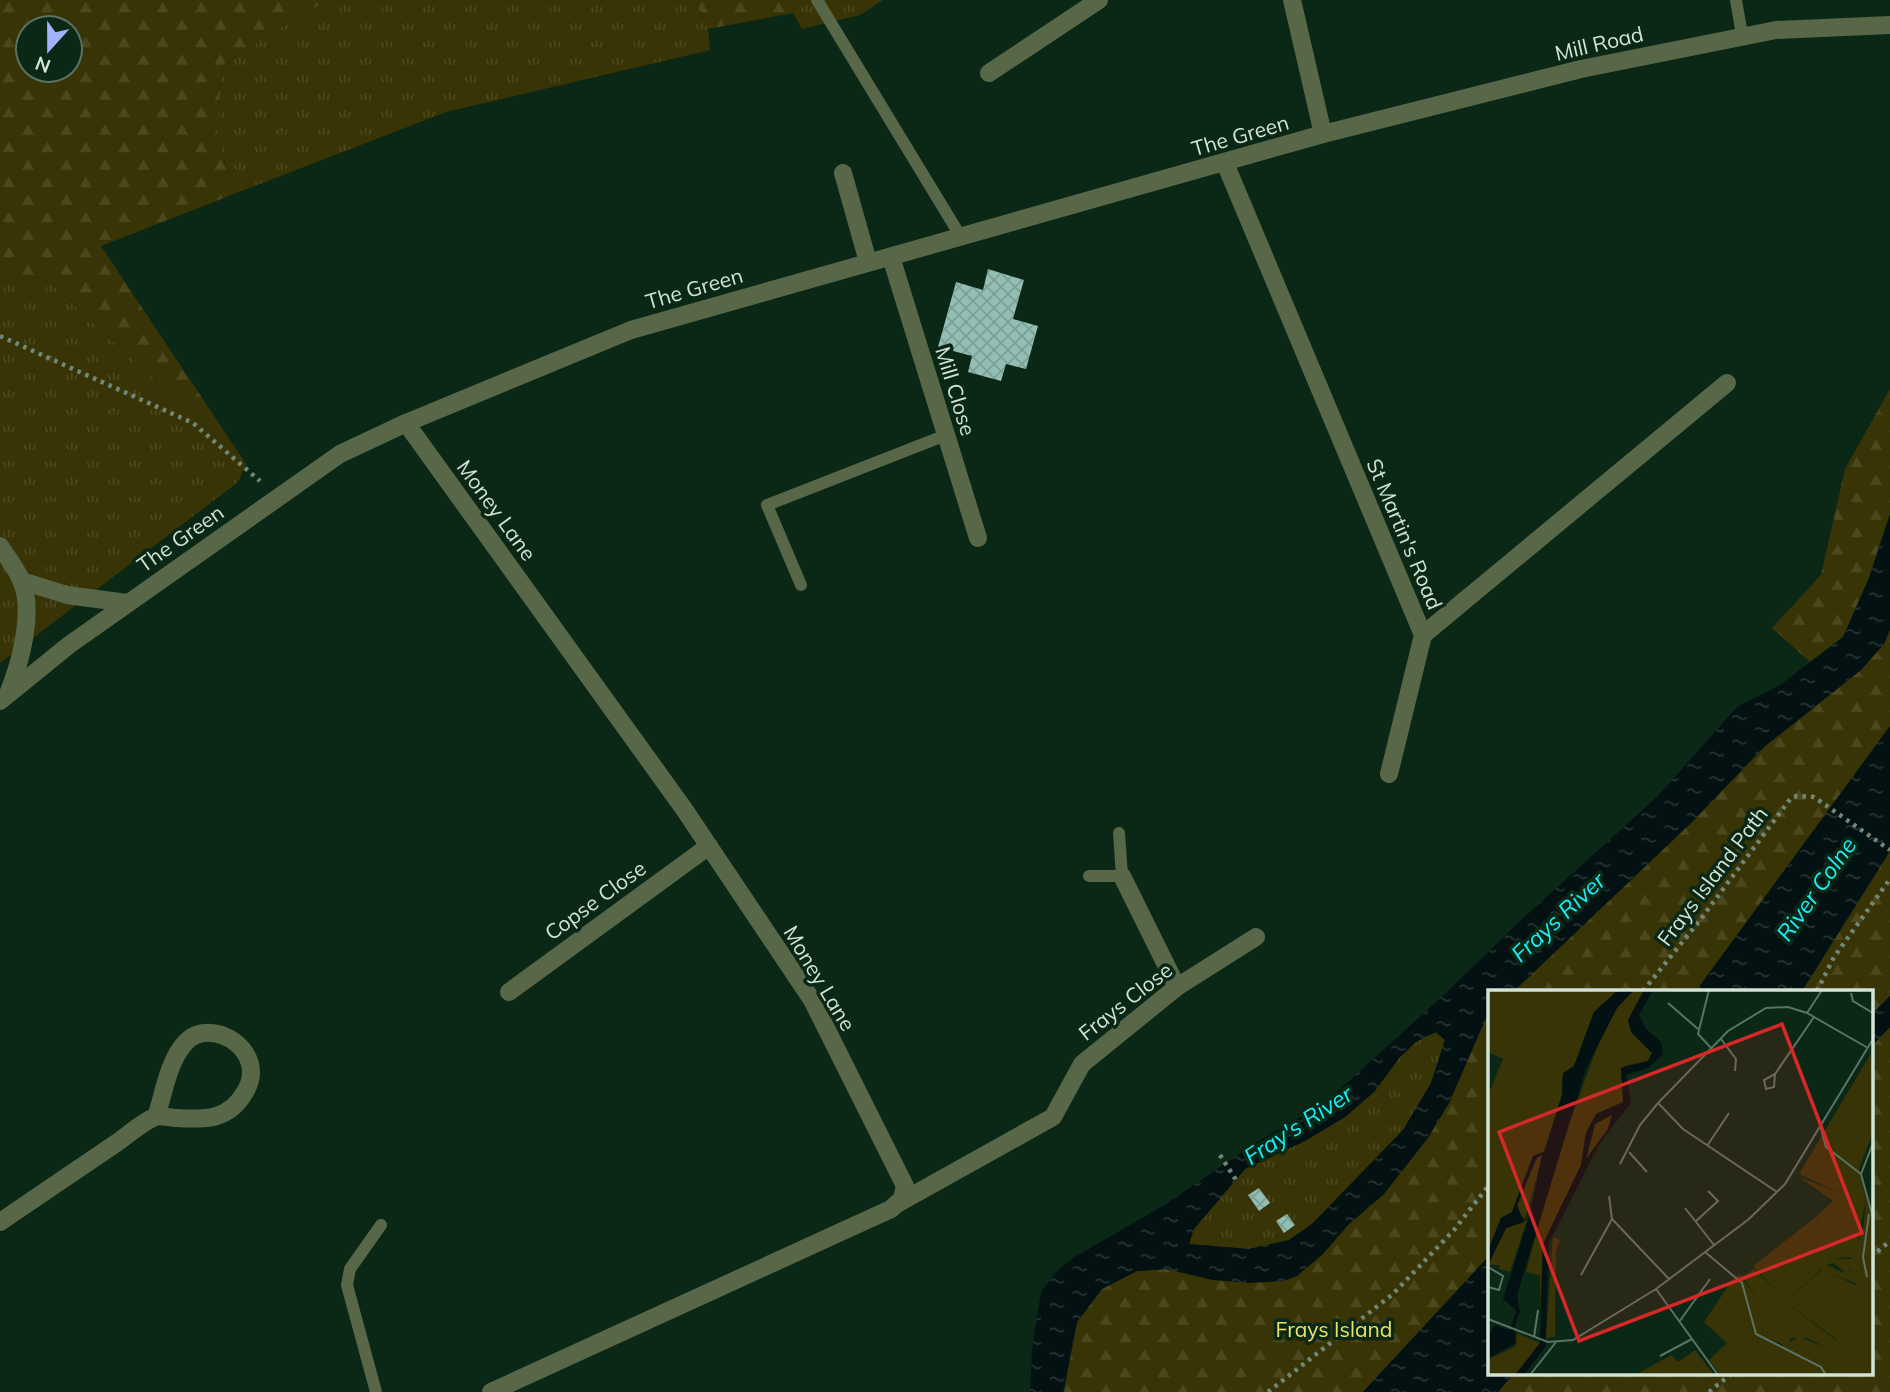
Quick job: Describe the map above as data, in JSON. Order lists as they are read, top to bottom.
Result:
{
  "streets": {
    "street": [
      "Mill Road",
      "The Green",
      "Mill Close",
      "Money Lane",
      "St Martin's Road",
      "Copse Close",
      "Frays Close"
    ],
    "path": ["Frays Island Path"]
  },
  "crossings": [
    ["Mill Road", "The Green"],
    ["The Green", "Mill Close"],
    ["The Green", "Money Lane"],
    ["The Green", "St Martin's Road"],
    ["Money Lane", "Copse Close"],
    ["Money Lane", "Frays Close"]
  ],
  "water": ["River Colne", "Frays River", "Fray's River"],
  "parks": ["Frays Island"],
  "north": "bottom"
}
